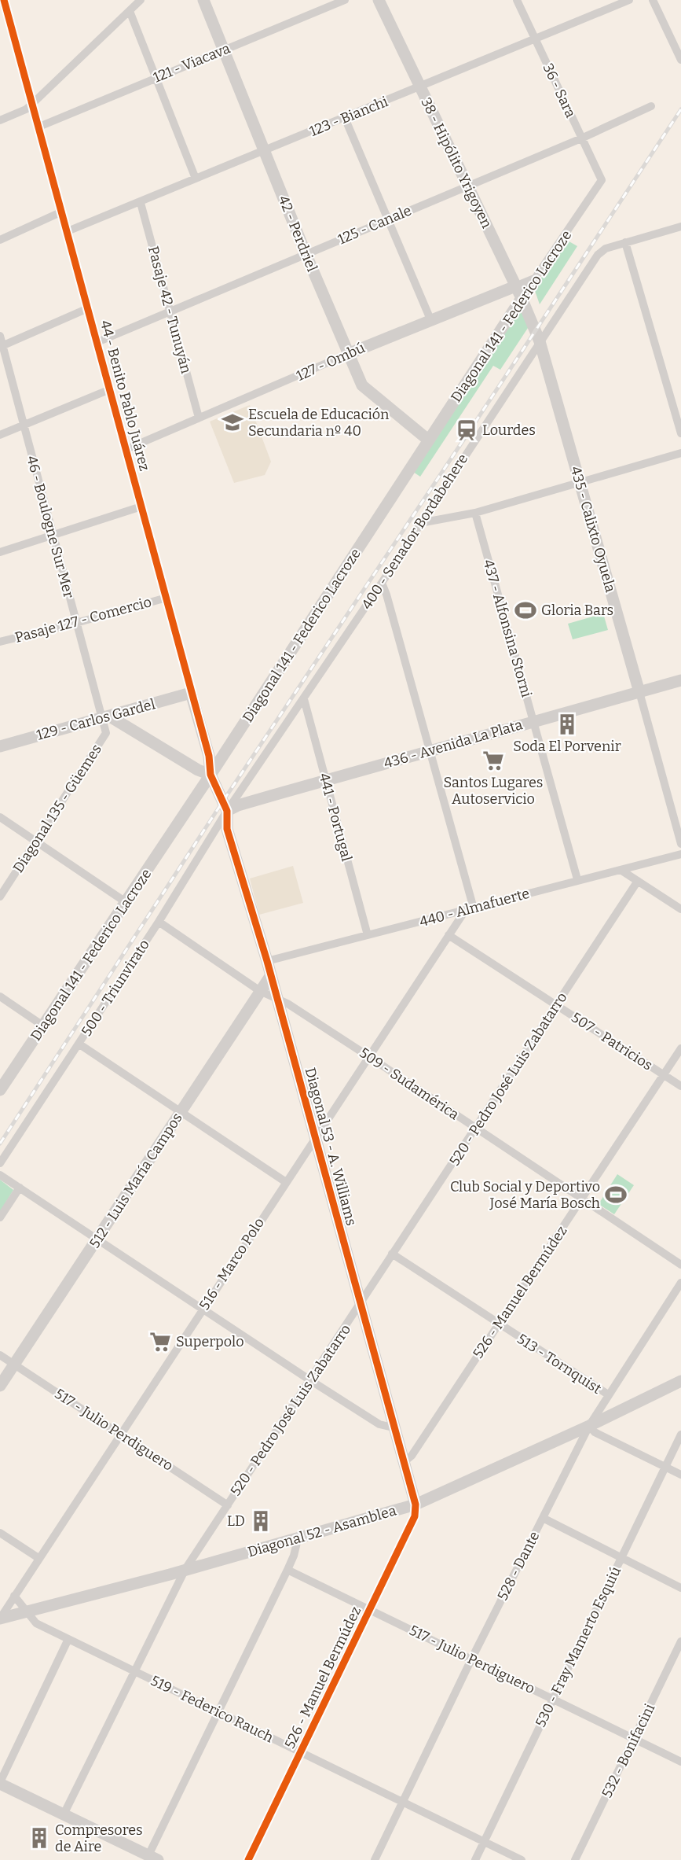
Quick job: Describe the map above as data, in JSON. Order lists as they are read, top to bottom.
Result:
{
  "streets": {
    "street": [
      "121 - Viacava",
      "36 - Sara",
      "123 - Bianchi",
      "38 - Hipólito Yrigoyen",
      "125 - Canale",
      "42 - Perdriel",
      "Pasaje 42 - Tunuyán",
      "Diagonal 141 - Federico Lacroze",
      "127 - Ombú",
      "44 - Benito Pablo Juárez",
      "46 - Boulogne Sur Mer",
      "435 - Calixto Oyuela",
      "400 - Senador Bordabehere",
      "Pasaje 127 - Comercio",
      "437 - Alfonsina Storni",
      "129 - Carlos Gardel",
      "436 - Avenida La Plata",
      "Diagonal 135 - Güemes",
      "441 - Portugal",
      "440 - Almafuerte",
      "500 - Triunvirato",
      "507 - Patricios",
      "520 - Pedro José Luis Zabatarro",
      "509 - Sudamérica",
      "Diagonal 53 - A. Williams",
      "512 - Luis María Campos",
      "516 - Marco Polo",
      "526 - Manuel Bermúdez",
      "513 - Tornquist",
      "517 - Julio Perdiguero",
      "Diagonal 52 - Asamblea",
      "528 - Dante",
      "530 - Fray Mamerto Esquiú",
      "519 - Federico Rauch",
      "532 - Bonifacini"
    ]
  },
  "crossings": [
    ["121 - Viacava", "42 - Perdriel"],
    ["121 - Viacava", "44 - Benito Pablo Juárez"],
    ["36 - Sara", "123 - Bianchi"],
    ["36 - Sara", "125 - Canale"],
    ["36 - Sara", "Diagonal 141 - Federico Lacroze"],
    ["123 - Bianchi", "38 - Hipólito Yrigoyen"],
    ["123 - Bianchi", "42 - Perdriel"],
    ["123 - Bianchi", "Pasaje 42 - Tunuyán"],
    ["123 - Bianchi", "44 - Benito Pablo Juárez"],
    ["38 - Hipólito Yrigoyen", "125 - Canale"],
    ["38 - Hipólito Yrigoyen", "Diagonal 141 - Federico Lacroze"],
    ["38 - Hipólito Yrigoyen", "127 - Ombú"],
    ["38 - Hipólito Yrigoyen", "435 - Calixto Oyuela"],
    ["125 - Canale", "42 - Perdriel"],
    ["125 - Canale", "Pasaje 42 - Tunuyán"],
    ["125 - Canale", "44 - Benito Pablo Juárez"],
    ["42 - Perdriel", "Diagonal 141 - Federico Lacroze"],
    ["42 - Perdriel", "127 - Ombú"],
    ["Pasaje 42 - Tunuyán", "127 - Ombú"],
    ["Diagonal 141 - Federico Lacroze", "127 - Ombú"],
    ["Diagonal 141 - Federico Lacroze", "44 - Benito Pablo Juárez"],
    ["127 - Ombú", "44 - Benito Pablo Juárez"],
    ["44 - Benito Pablo Juárez", "Pasaje 127 - Comercio"],
    ["44 - Benito Pablo Juárez", "129 - Carlos Gardel"],
    ["44 - Benito Pablo Juárez", "Diagonal 53 - A. Williams"],
    ["46 - Boulogne Sur Mer", "Pasaje 127 - Comercio"],
    ["46 - Boulogne Sur Mer", "129 - Carlos Gardel"],
    ["46 - Boulogne Sur Mer", "Diagonal 135 - Güemes"],
    ["435 - Calixto Oyuela", "400 - Senador Bordabehere"],
    ["435 - Calixto Oyuela", "436 - Avenida La Plata"],
    ["400 - Senador Bordabehere", "436 - Avenida La Plata"],
    ["400 - Senador Bordabehere", "441 - Portugal"],
    ["400 - Senador Bordabehere", "500 - Triunvirato"],
    ["400 - Senador Bordabehere", "Diagonal 53 - A. Williams"],
    ["437 - Alfonsina Storni", "436 - Avenida La Plata"],
    ["437 - Alfonsina Storni", "440 - Almafuerte"],
    ["129 - Carlos Gardel", "Diagonal 135 - Güemes"],
    ["436 - Avenida La Plata", "441 - Portugal"],
    ["436 - Avenida La Plata", "500 - Triunvirato"],
    ["436 - Avenida La Plata", "Diagonal 53 - A. Williams"],
    ["441 - Portugal", "440 - Almafuerte"],
    ["440 - Almafuerte", "Diagonal 53 - A. Williams"],
    ["440 - Almafuerte", "516 - Marco Polo"],
    ["500 - Triunvirato", "509 - Sudamérica"],
    ["500 - Triunvirato", "Diagonal 53 - A. Williams"],
    ["507 - Patricios", "520 - Pedro José Luis Zabatarro"],
    ["507 - Patricios", "516 - Marco Polo"],
    ["507 - Patricios", "526 - Manuel Bermúdez"],
    ["520 - Pedro José Luis Zabatarro", "509 - Sudamérica"],
    ["520 - Pedro José Luis Zabatarro", "Diagonal 53 - A. Williams"],
    ["520 - Pedro José Luis Zabatarro", "513 - Tornquist"],
    ["520 - Pedro José Luis Zabatarro", "517 - Julio Perdiguero"],
    ["520 - Pedro José Luis Zabatarro", "Diagonal 52 - Asamblea"],
    ["520 - Pedro José Luis Zabatarro", "519 - Federico Rauch"],
    ["509 - Sudamérica", "Diagonal 53 - A. Williams"],
    ["509 - Sudamérica", "512 - Luis María Campos"],
    ["509 - Sudamérica", "516 - Marco Polo"],
    ["509 - Sudamérica", "526 - Manuel Bermúdez"],
    ["Diagonal 53 - A. Williams", "512 - Luis María Campos"],
    ["Diagonal 53 - A. Williams", "516 - Marco Polo"],
    ["Diagonal 53 - A. Williams", "526 - Manuel Bermúdez"],
    ["Diagonal 53 - A. Williams", "Diagonal 52 - Asamblea"],
    ["512 - Luis María Campos", "517 - Julio Perdiguero"],
    ["516 - Marco Polo", "517 - Julio Perdiguero"],
    ["516 - Marco Polo", "Diagonal 52 - Asamblea"],
    ["516 - Marco Polo", "519 - Federico Rauch"],
    ["526 - Manuel Bermúdez", "513 - Tornquist"],
    ["526 - Manuel Bermúdez", "517 - Julio Perdiguero"],
    ["526 - Manuel Bermúdez", "Diagonal 52 - Asamblea"],
    ["526 - Manuel Bermúdez", "519 - Federico Rauch"],
    ["513 - Tornquist", "528 - Dante"],
    ["517 - Julio Perdiguero", "528 - Dante"],
    ["517 - Julio Perdiguero", "530 - Fray Mamerto Esquiú"],
    ["517 - Julio Perdiguero", "532 - Bonifacini"],
    ["Diagonal 52 - Asamblea", "528 - Dante"],
    ["Diagonal 52 - Asamblea", "519 - Federico Rauch"],
    ["528 - Dante", "519 - Federico Rauch"],
    ["530 - Fray Mamerto Esquiú", "519 - Federico Rauch"]
  ],
  "places": {
    "school or university": ["Escuela de Educación Secundaria nº 40"],
    "station": ["Lourdes"],
    "sports": ["Gloria Bars", "Club Social y Deportivo José María Bosch"],
    "building": ["Soda El Porvenir", "LD", "Compresores de Aire"],
    "supermarket": ["Santos Lugares Autoservicio", "Superpolo"]
  }
}
